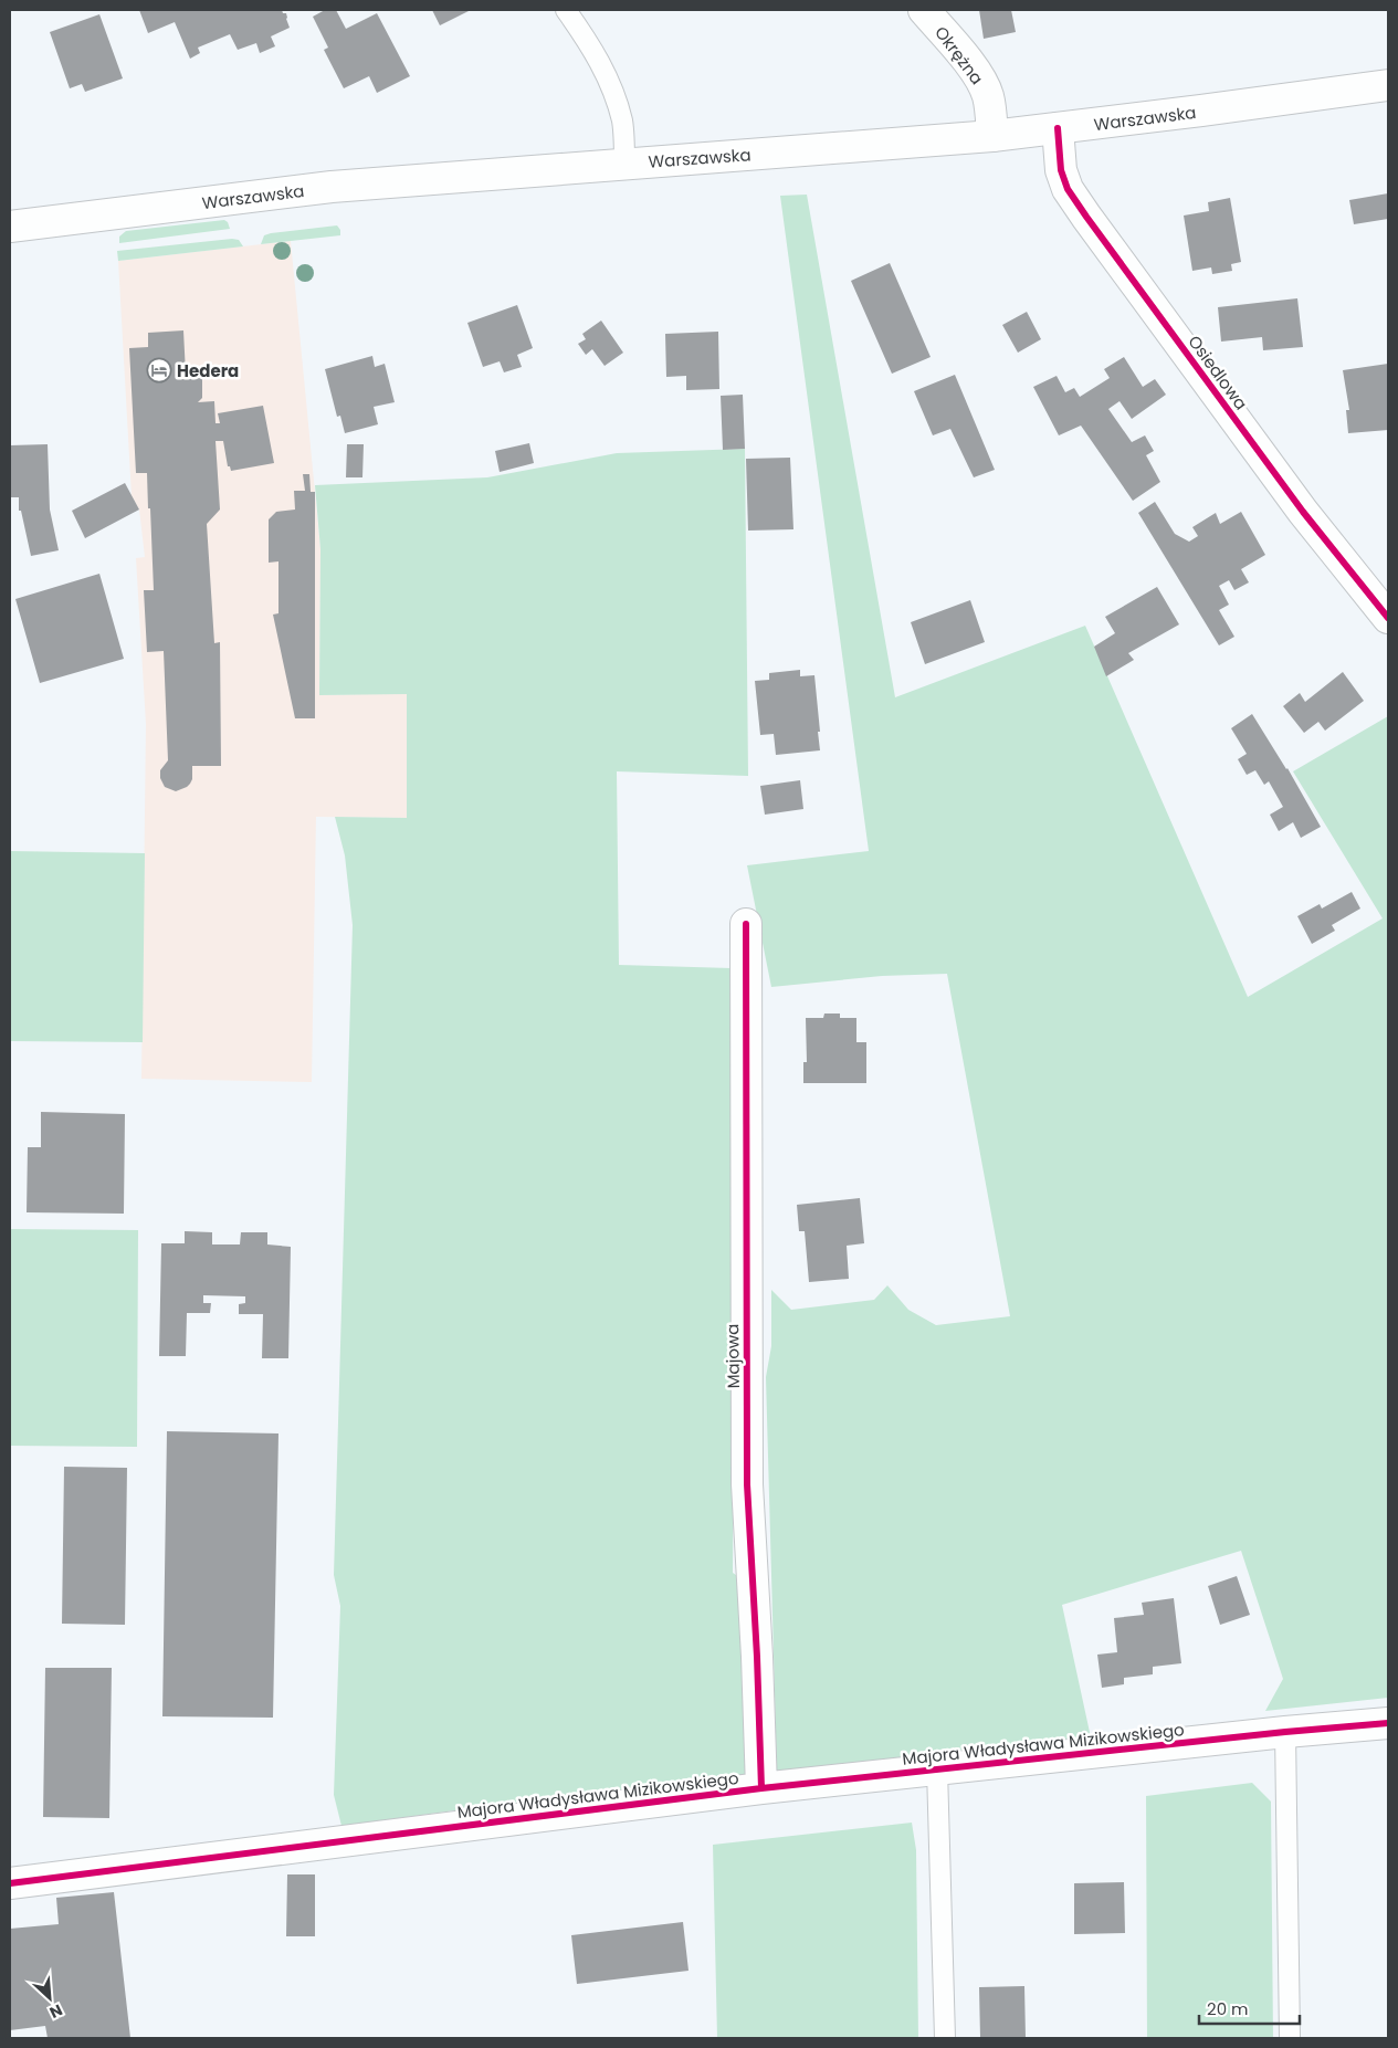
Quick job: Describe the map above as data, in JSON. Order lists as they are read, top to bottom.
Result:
{
  "streets": {
    "street": [
      "Okrężna",
      "Warszawska",
      "Osiedlowa",
      "Majowa",
      "Majora Władysława Mizikowskiego"
    ]
  },
  "crossings": [
    ["Okrężna", "Warszawska"],
    ["Warszawska", "Osiedlowa"],
    ["Majowa", "Majora Władysława Mizikowskiego"]
  ],
  "places": {
    "hotel": ["Hedera"]
  },
  "scale_bar": "20 m",
  "north": "bottom right"
}
